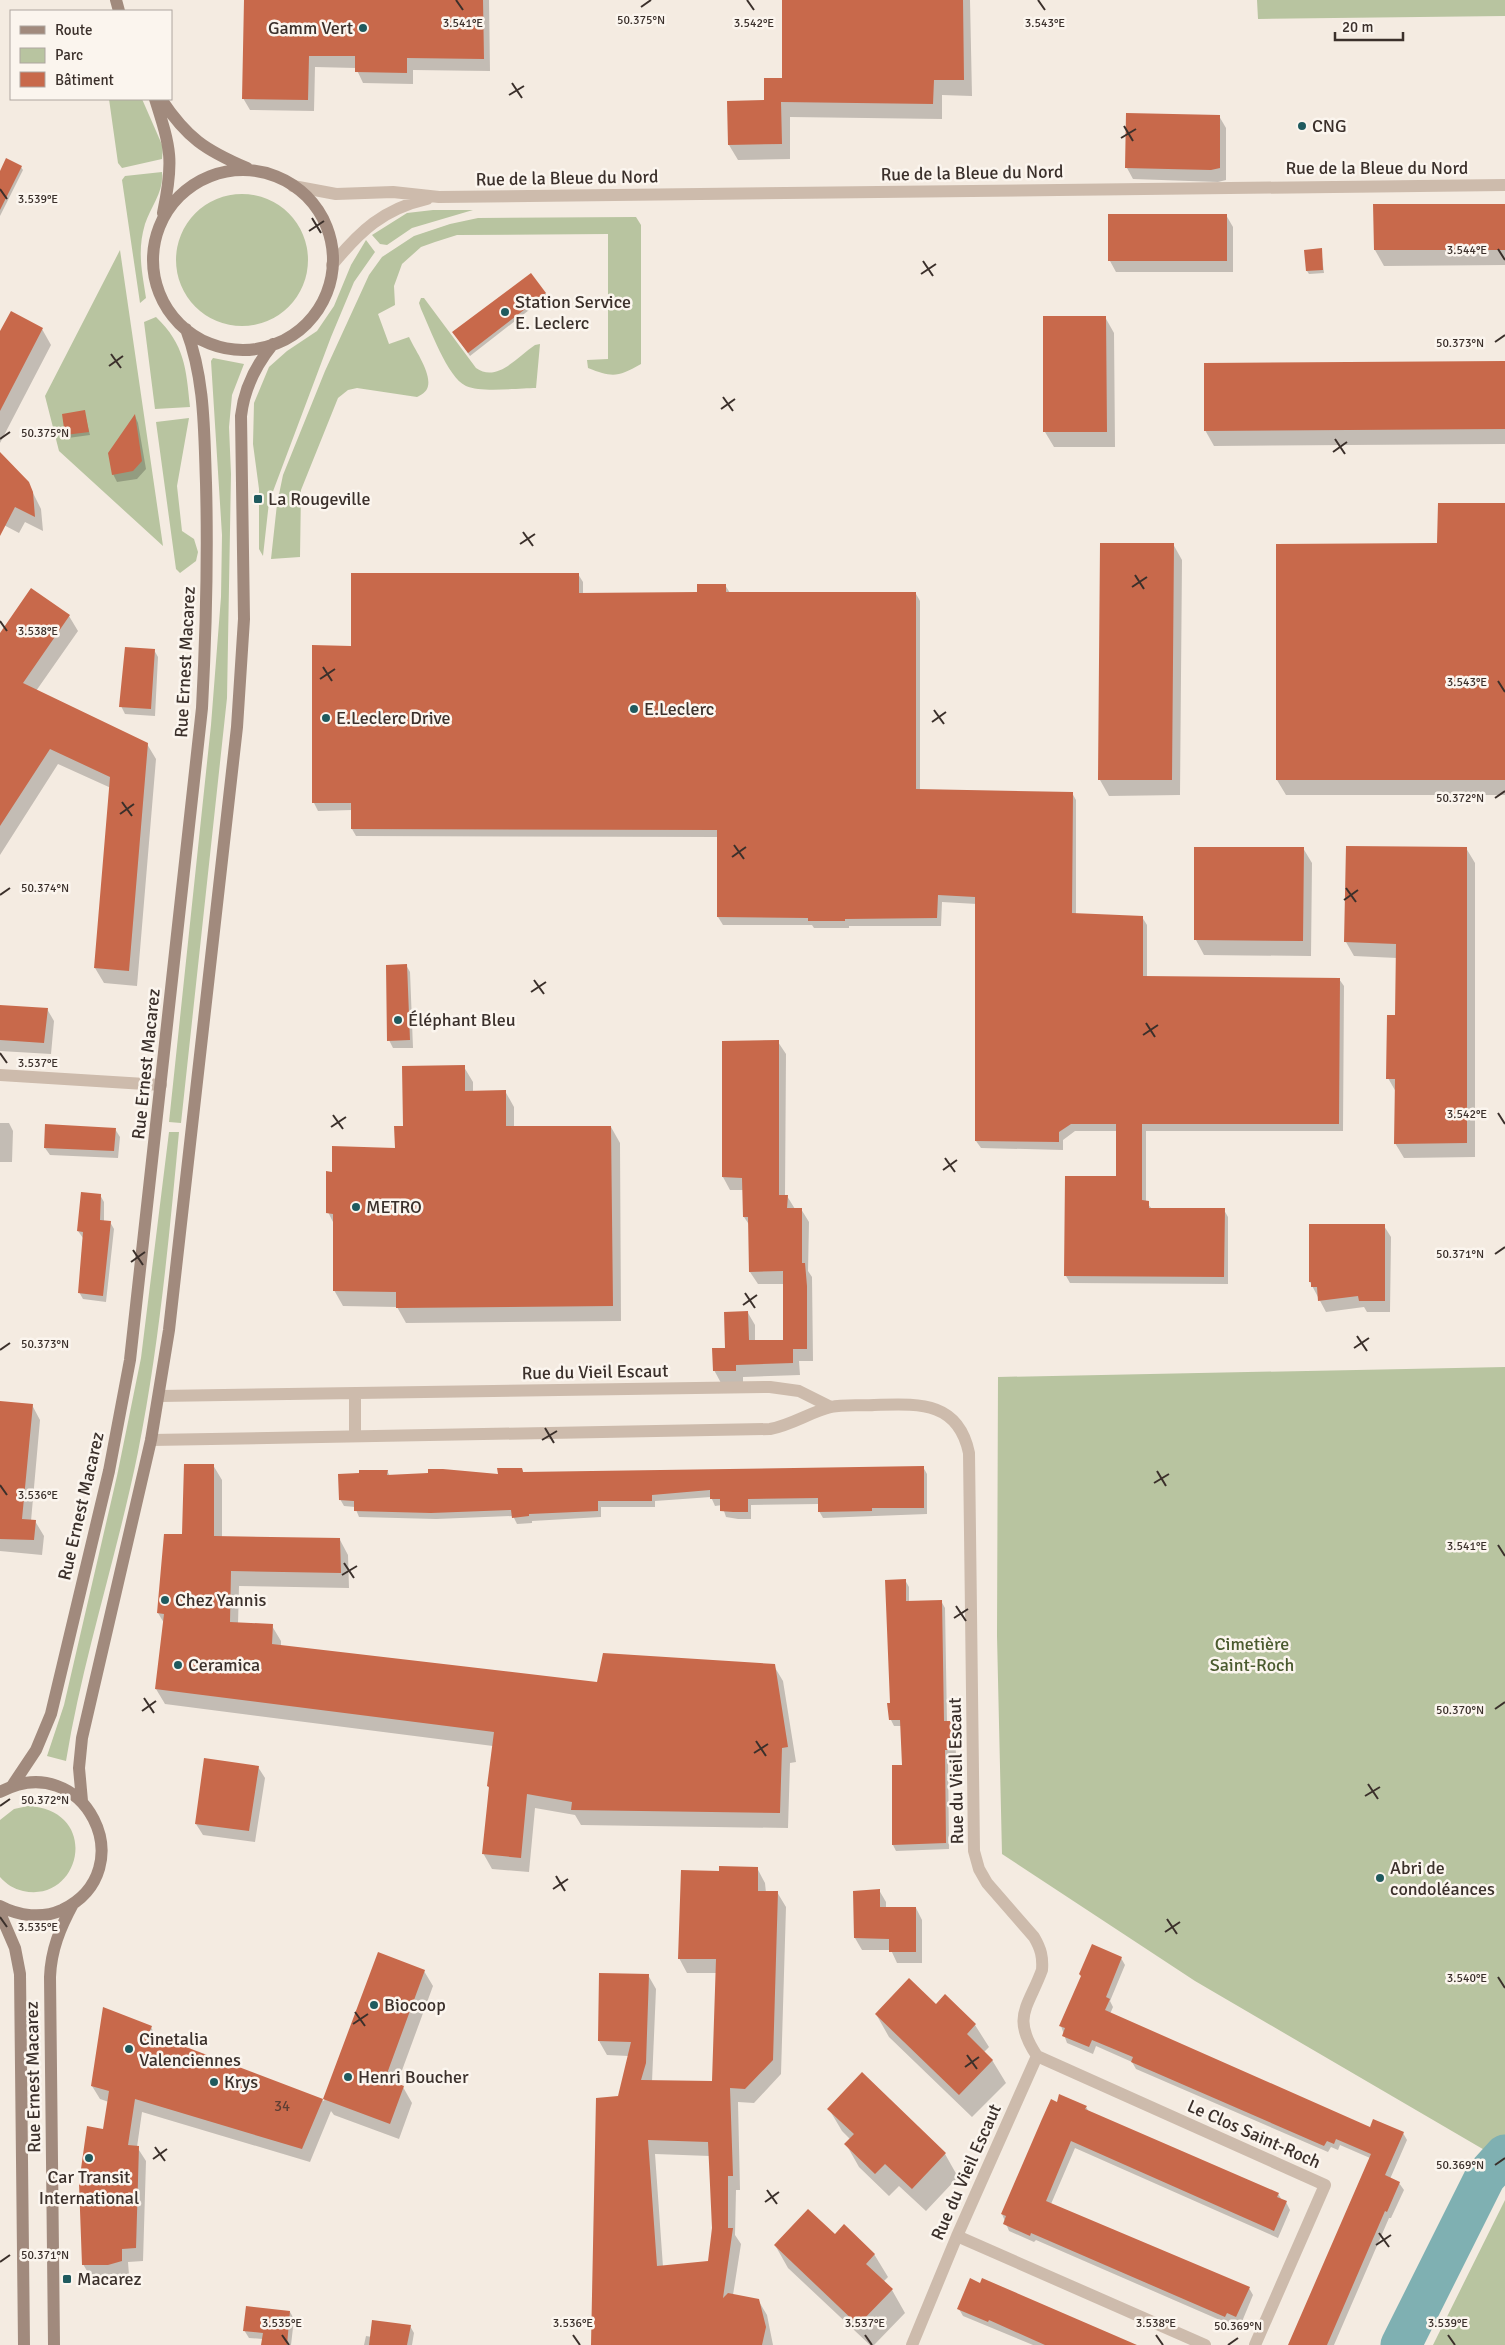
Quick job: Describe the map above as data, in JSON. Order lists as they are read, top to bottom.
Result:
{
  "streets": {
    "main road": ["Rue Ernest Macarez"],
    "street": ["Rue de la Bleue du Nord", "Rue du Vieil Escaut", "Le Clos Saint-Roch"]
  },
  "crossings": [
    ["Rue de la Bleue du Nord", "Rue Ernest Macarez"],
    ["Rue Ernest Macarez", "Rue du Vieil Escaut"],
    ["Rue du Vieil Escaut", "Le Clos Saint-Roch"]
  ],
  "parks": ["Cimetière Saint-Roch"],
  "places": {
    "other": [
      "Gamm Vert",
      "CNG",
      "Station Service E. Leclerc",
      "E.Leclerc",
      "E.Leclerc Drive",
      "Éléphant Bleu",
      "METRO",
      "Chez Yannis",
      "Ceramica",
      "Abri de condoléances",
      "Biocoop",
      "Cinetalia Valenciennes",
      "Henri Boucher",
      "Krys",
      "Car Transit International"
    ],
    "transit": ["La Rougeville", "Macarez"]
  },
  "house_numbers": ["34"],
  "legend": ["Route", "Parc", "Bâtiment"],
  "scale_bar": "20 m",
  "coordinates": [
    "50.375°N",
    "3.541°E",
    "3.542°E",
    "3.543°E",
    "3.539°E",
    "3.544°E",
    "50.373°N",
    "3.538°E",
    "50.372°N",
    "50.374°N",
    "3.537°E",
    "50.371°N",
    "3.536°E",
    "50.370°N",
    "3.535°E",
    "3.540°E",
    "50.369°N"
  ]
}
